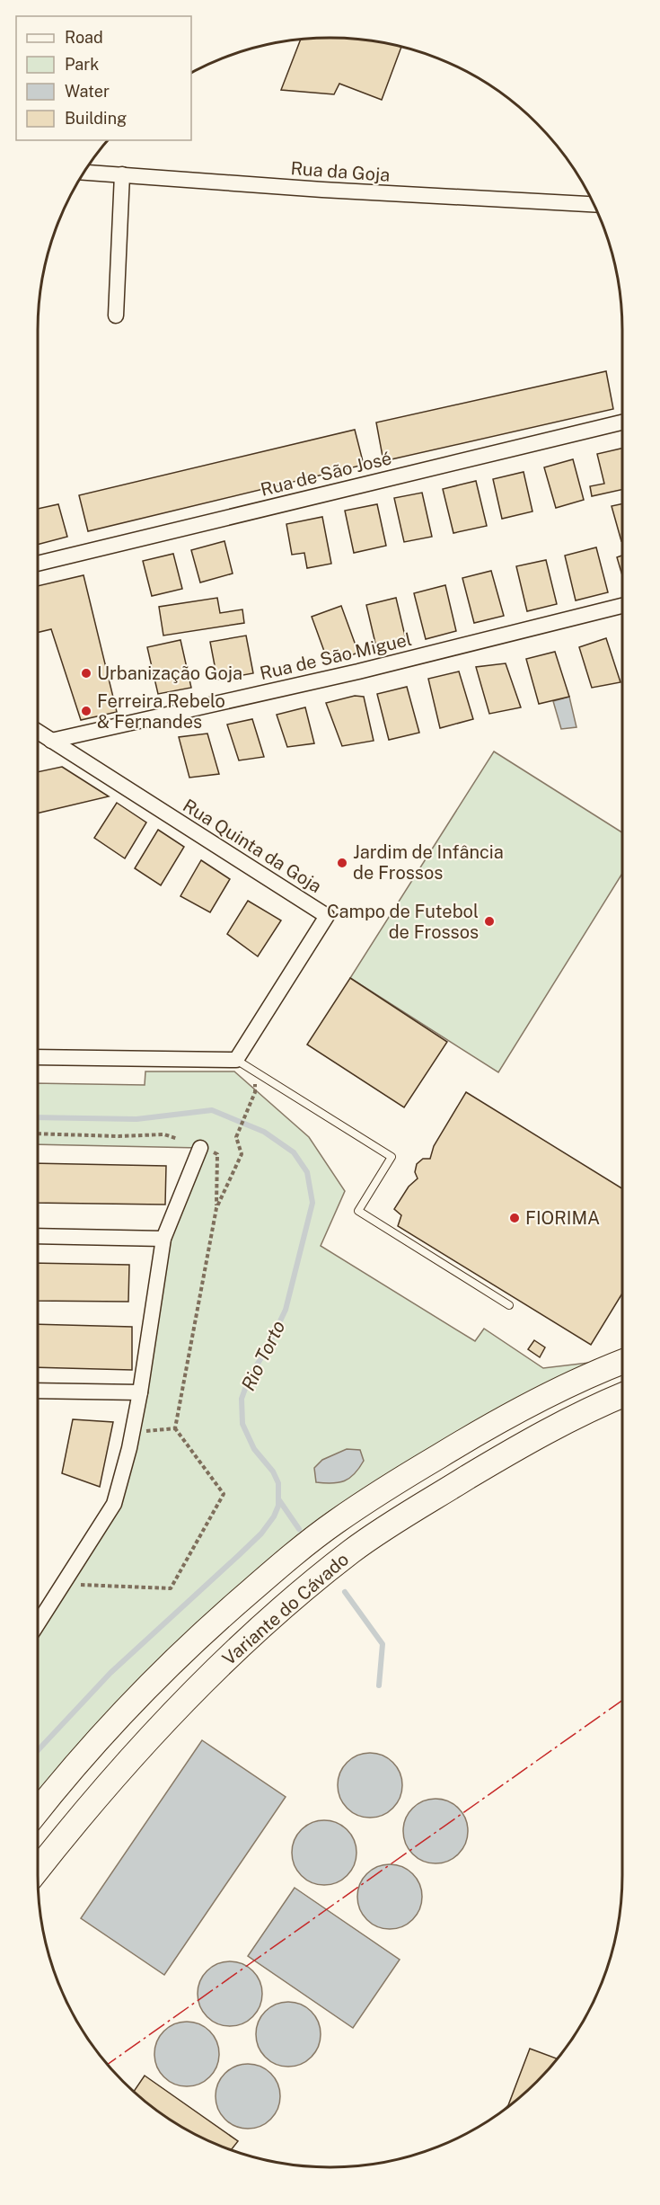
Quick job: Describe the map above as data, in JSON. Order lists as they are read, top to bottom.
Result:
{
  "streets": {
    "main road": ["Variante do Cávado"],
    "street": [
      "Rua da Goja",
      "Rua de São José",
      "Rua de São Miguel",
      "Rua Quinta da Goja"
    ]
  },
  "crossings": [
    ["Rua de São Miguel", "Rua Quinta da Goja"]
  ],
  "water": ["Rio Torto"],
  "places": [
    "Urbanização Goja",
    "Ferreira Rebelo & Fernandes",
    "Jardim de Infância de Frossos",
    "Campo de Futebol de Frossos",
    "FIORIMA"
  ],
  "legend": [
    "Road",
    "Park",
    "Water",
    "Building"
  ]
}
